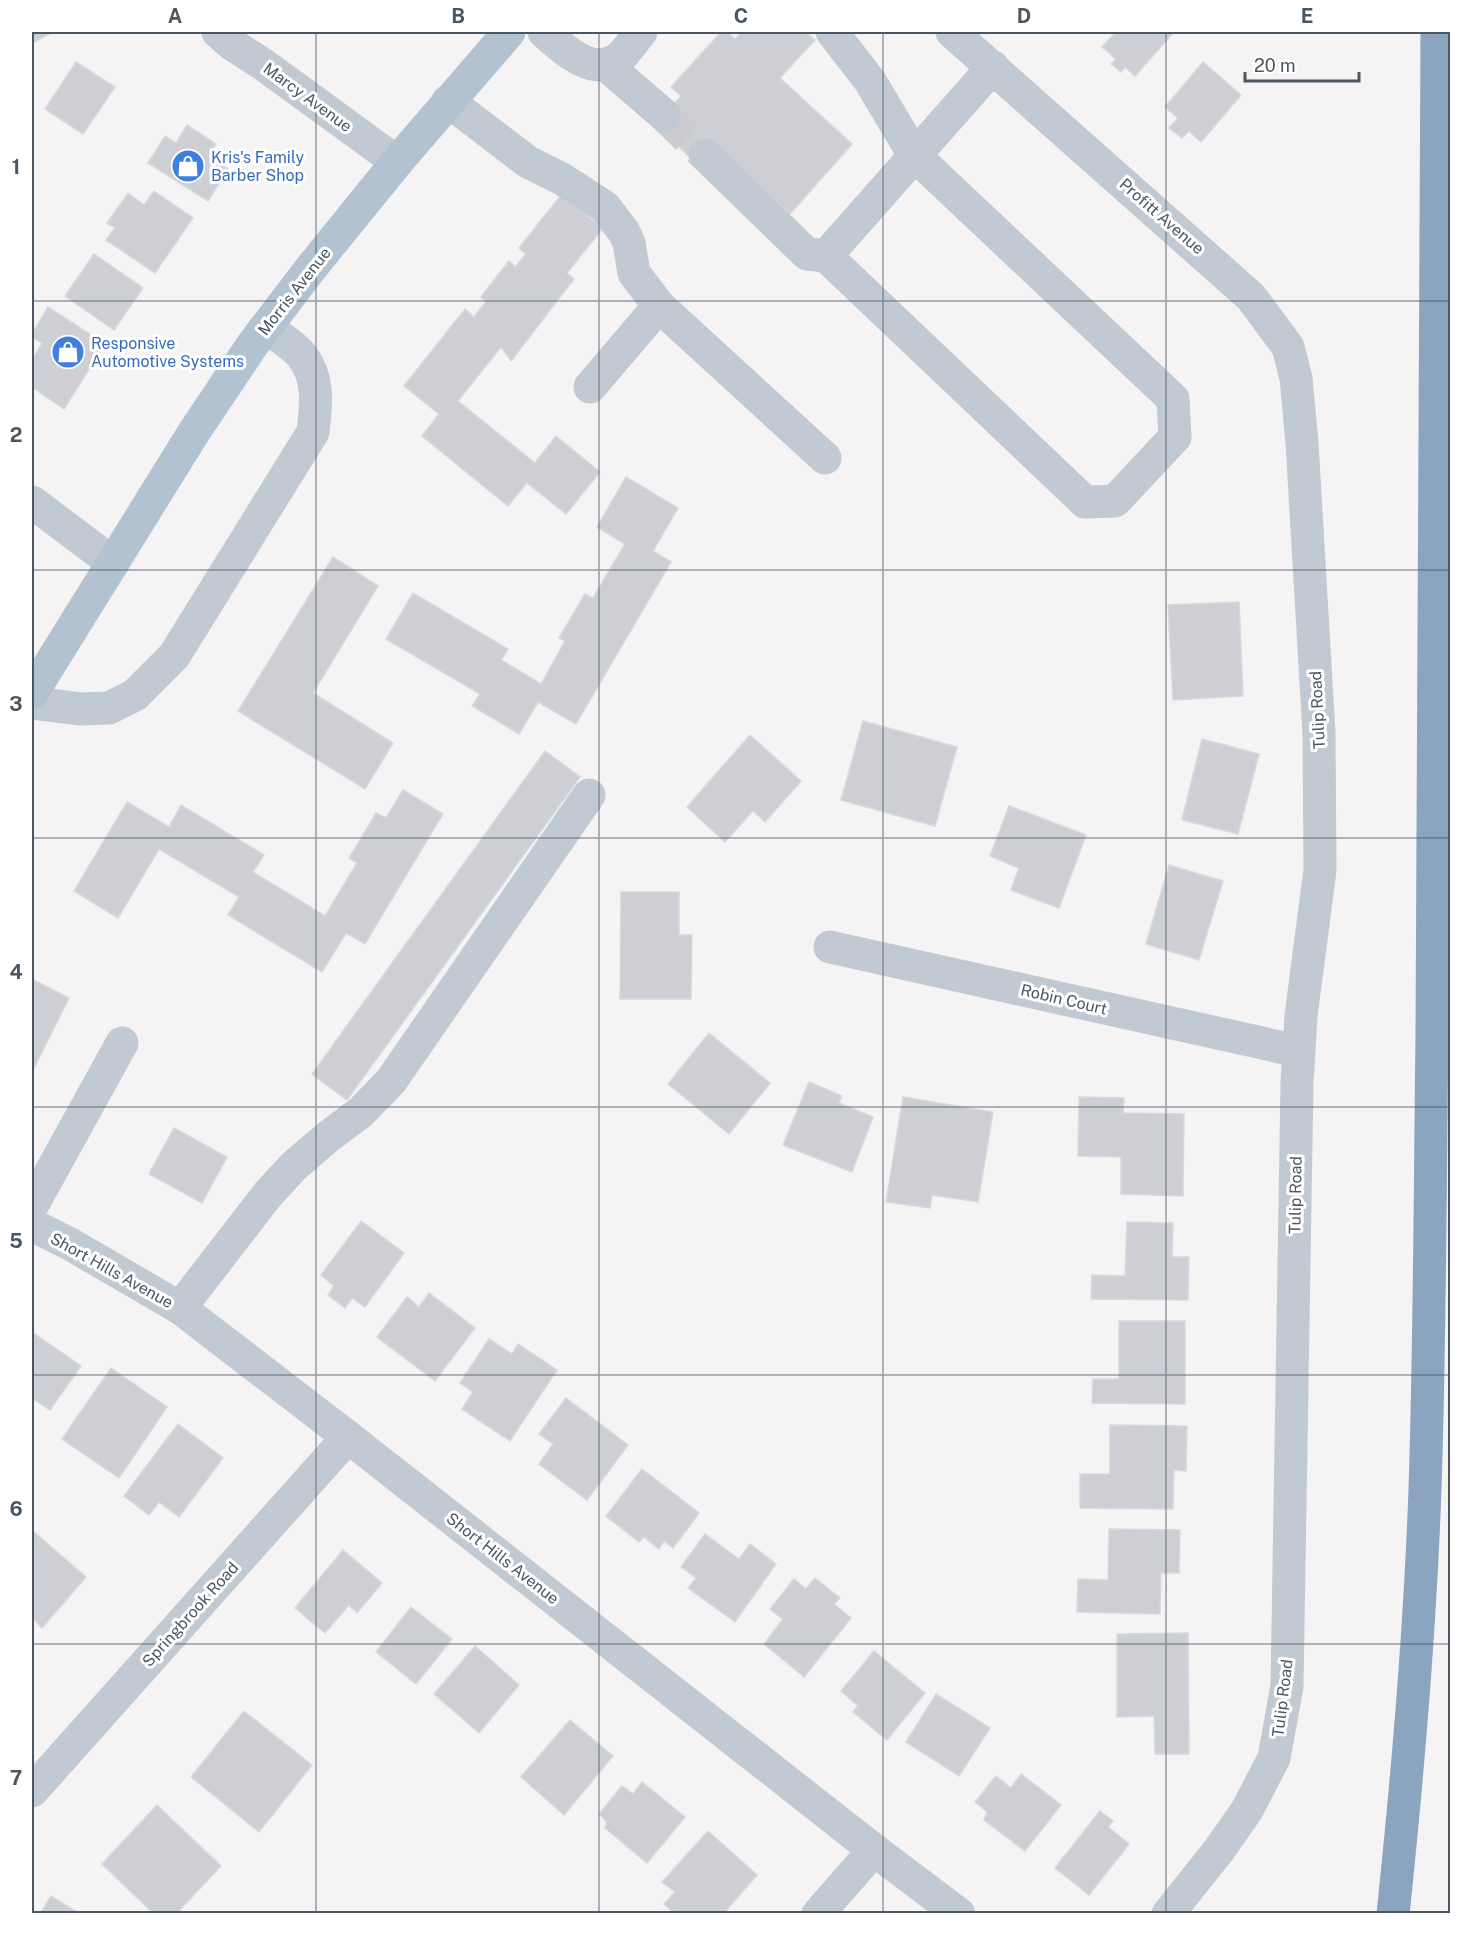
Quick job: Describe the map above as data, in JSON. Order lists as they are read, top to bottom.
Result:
{
  "streets": {
    "main road": ["Morris Avenue"],
    "street": [
      "Marcy Avenue",
      "Profitt Avenue",
      "Tulip Road",
      "Robin Court",
      "Short Hills Avenue",
      "Springbrook Road"
    ]
  },
  "crossings": [
    ["Marcy Avenue", "Morris Avenue"],
    ["Profitt Avenue", "Tulip Road"],
    ["Tulip Road", "Robin Court"],
    ["Short Hills Avenue", "Springbrook Road"]
  ],
  "places": {
    "shop": ["Kris's Family Barber Shop", "Responsive Automotive Systems"]
  },
  "scale_bar": "20 m",
  "grid": {
    "columns": [
      "A",
      "B",
      "C",
      "D",
      "E"
    ],
    "rows": [
      "1",
      "2",
      "3",
      "4",
      "5",
      "6",
      "7"
    ]
  }
}
